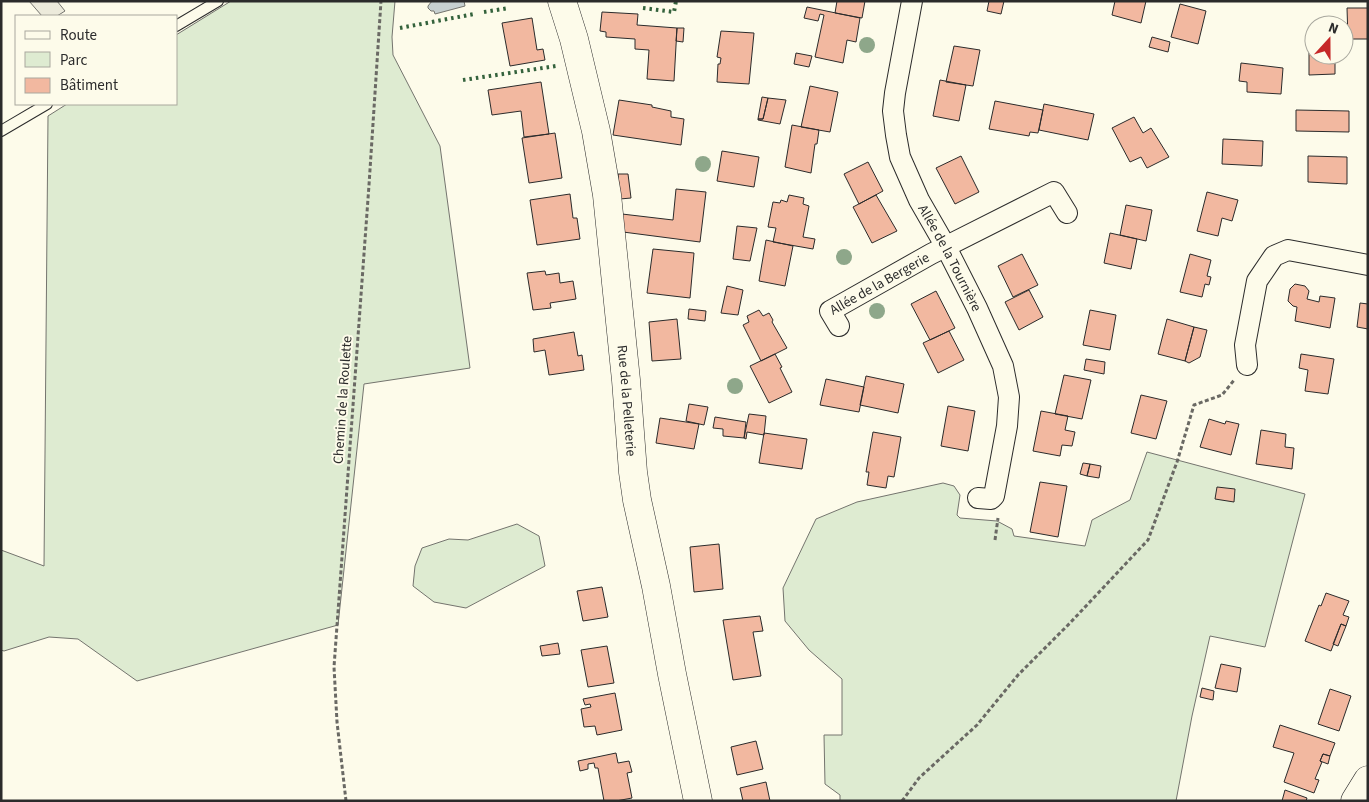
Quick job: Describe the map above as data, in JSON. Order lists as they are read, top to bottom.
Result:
{
  "streets": {
    "main road": ["Rue de la Pelleterie"],
    "street": ["Allée de la Tournière", "Allée de la Bergerie"],
    "path": ["Chemin de la Roulette"]
  },
  "crossings": [
    ["Allée de la Tournière", "Allée de la Bergerie"]
  ],
  "legend": ["Route", "Parc", "Bâtiment"],
  "north": "top"
}
